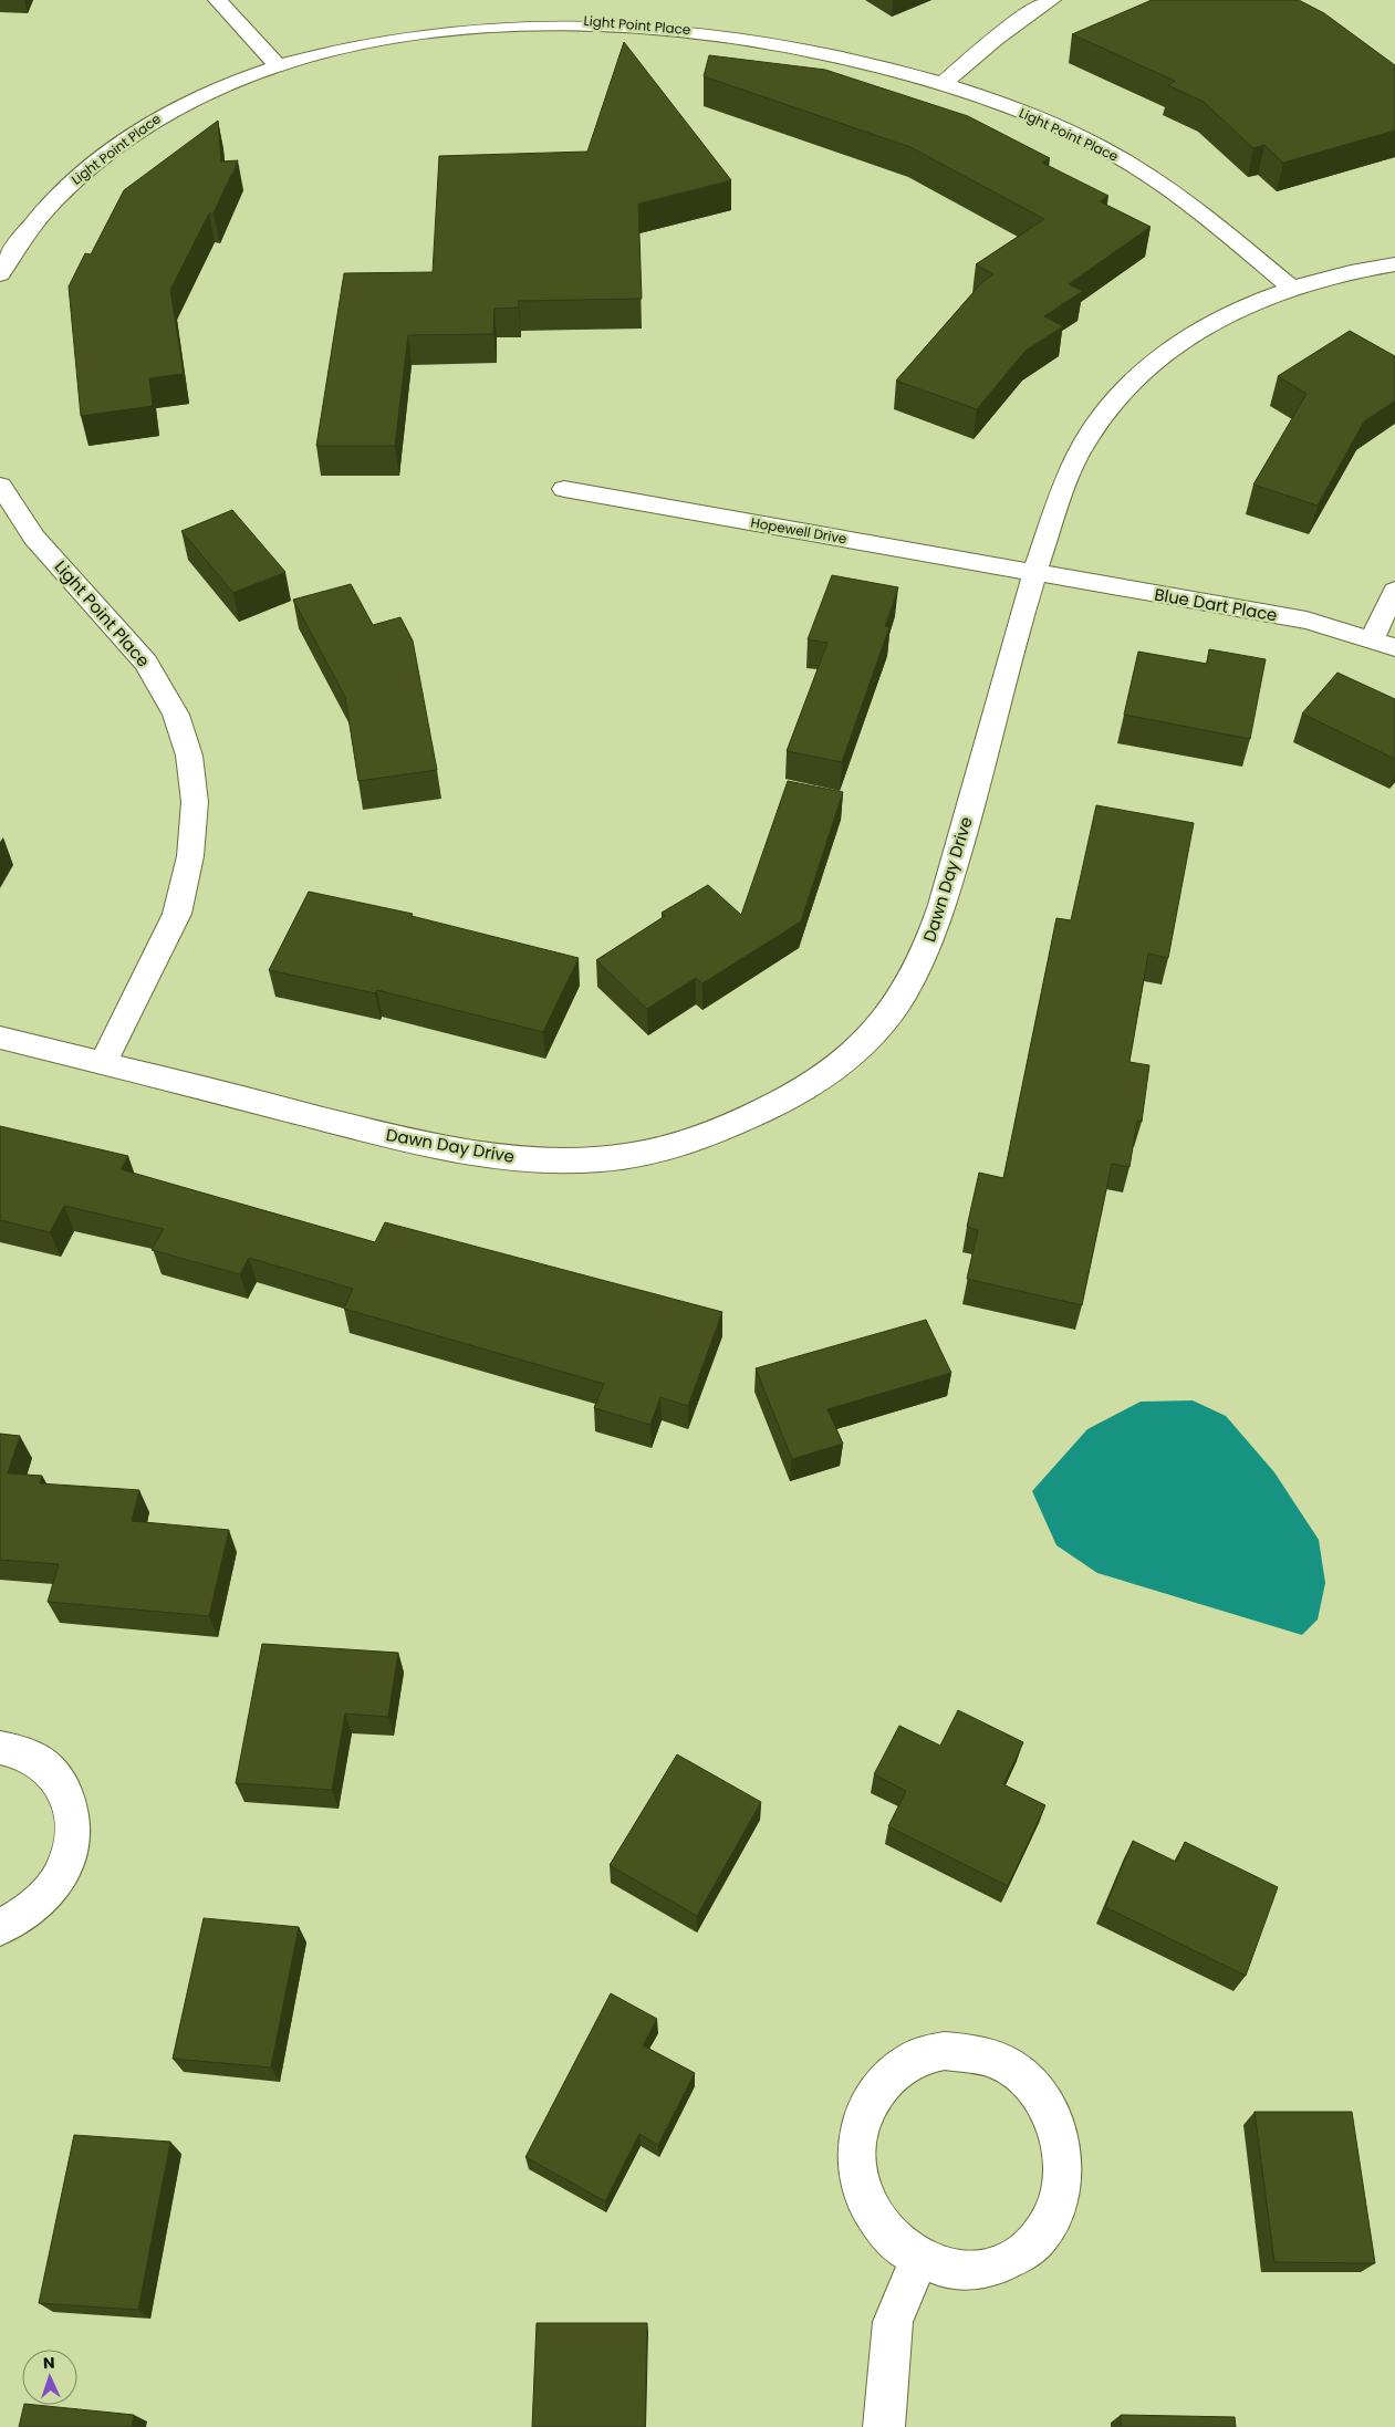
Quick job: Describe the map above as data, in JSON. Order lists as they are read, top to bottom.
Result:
{
  "streets": {
    "street": [
      "Light Point Place",
      "Hopewell Drive",
      "Blue Dart Place",
      "Dawn Day Drive"
    ]
  },
  "crossings": [
    ["Light Point Place", "Dawn Day Drive"],
    ["Hopewell Drive", "Blue Dart Place"],
    ["Hopewell Drive", "Dawn Day Drive"],
    ["Blue Dart Place", "Dawn Day Drive"]
  ],
  "north": "top"
}
